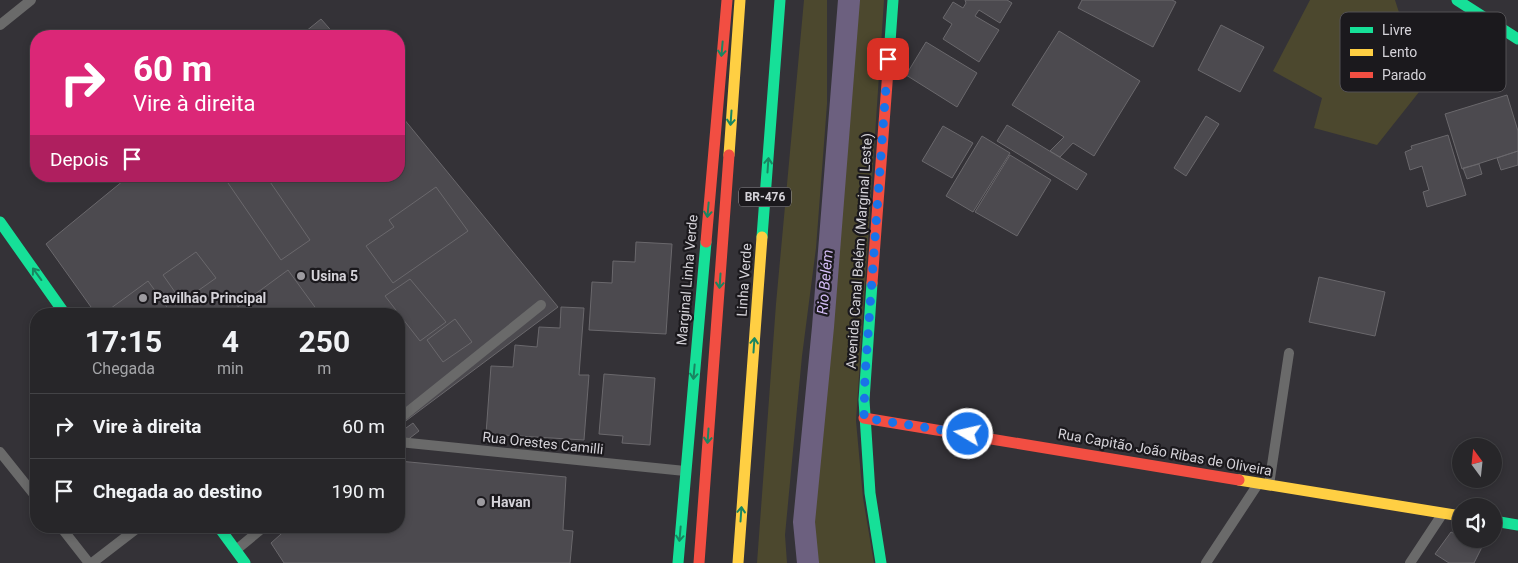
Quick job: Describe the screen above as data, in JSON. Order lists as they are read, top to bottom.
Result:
{
  "streets": {
    "main road": [
      "BR-476",
      "Avenida Canal Belém (Marginal Leste)",
      "Marginal Linha Verde",
      "Linha Verde",
      "Rua Capitão João Ribas de Oliveira"
    ],
    "street": ["Rua Orestes Camilli"]
  },
  "crossings": [
    ["Avenida Canal Belém (Marginal Leste)", "Rua Capitão João Ribas de Oliveira"],
    ["Marginal Linha Verde", "Rua Orestes Camilli"]
  ],
  "one_way": ["Marginal Linha Verde"],
  "water": ["Rio Belém"],
  "places": ["Usina 5", "Pavilhão Principal", "Havan"],
  "legend": ["Livre", "Lento", "Parado"],
  "north": "top",
  "page": {
    "turn": ["60 m", "Vire à direita"],
    "then": "Depois",
    "eta": [
      "17:15",
      "Chegada",
      "4",
      "min",
      "250",
      "m"
    ],
    "list": [
      {
        "name": "Vire à direita",
        "value": "60 m"
      },
      {
        "name": "Chegada ao destino",
        "value": "190 m"
      }
    ]
  }
}
